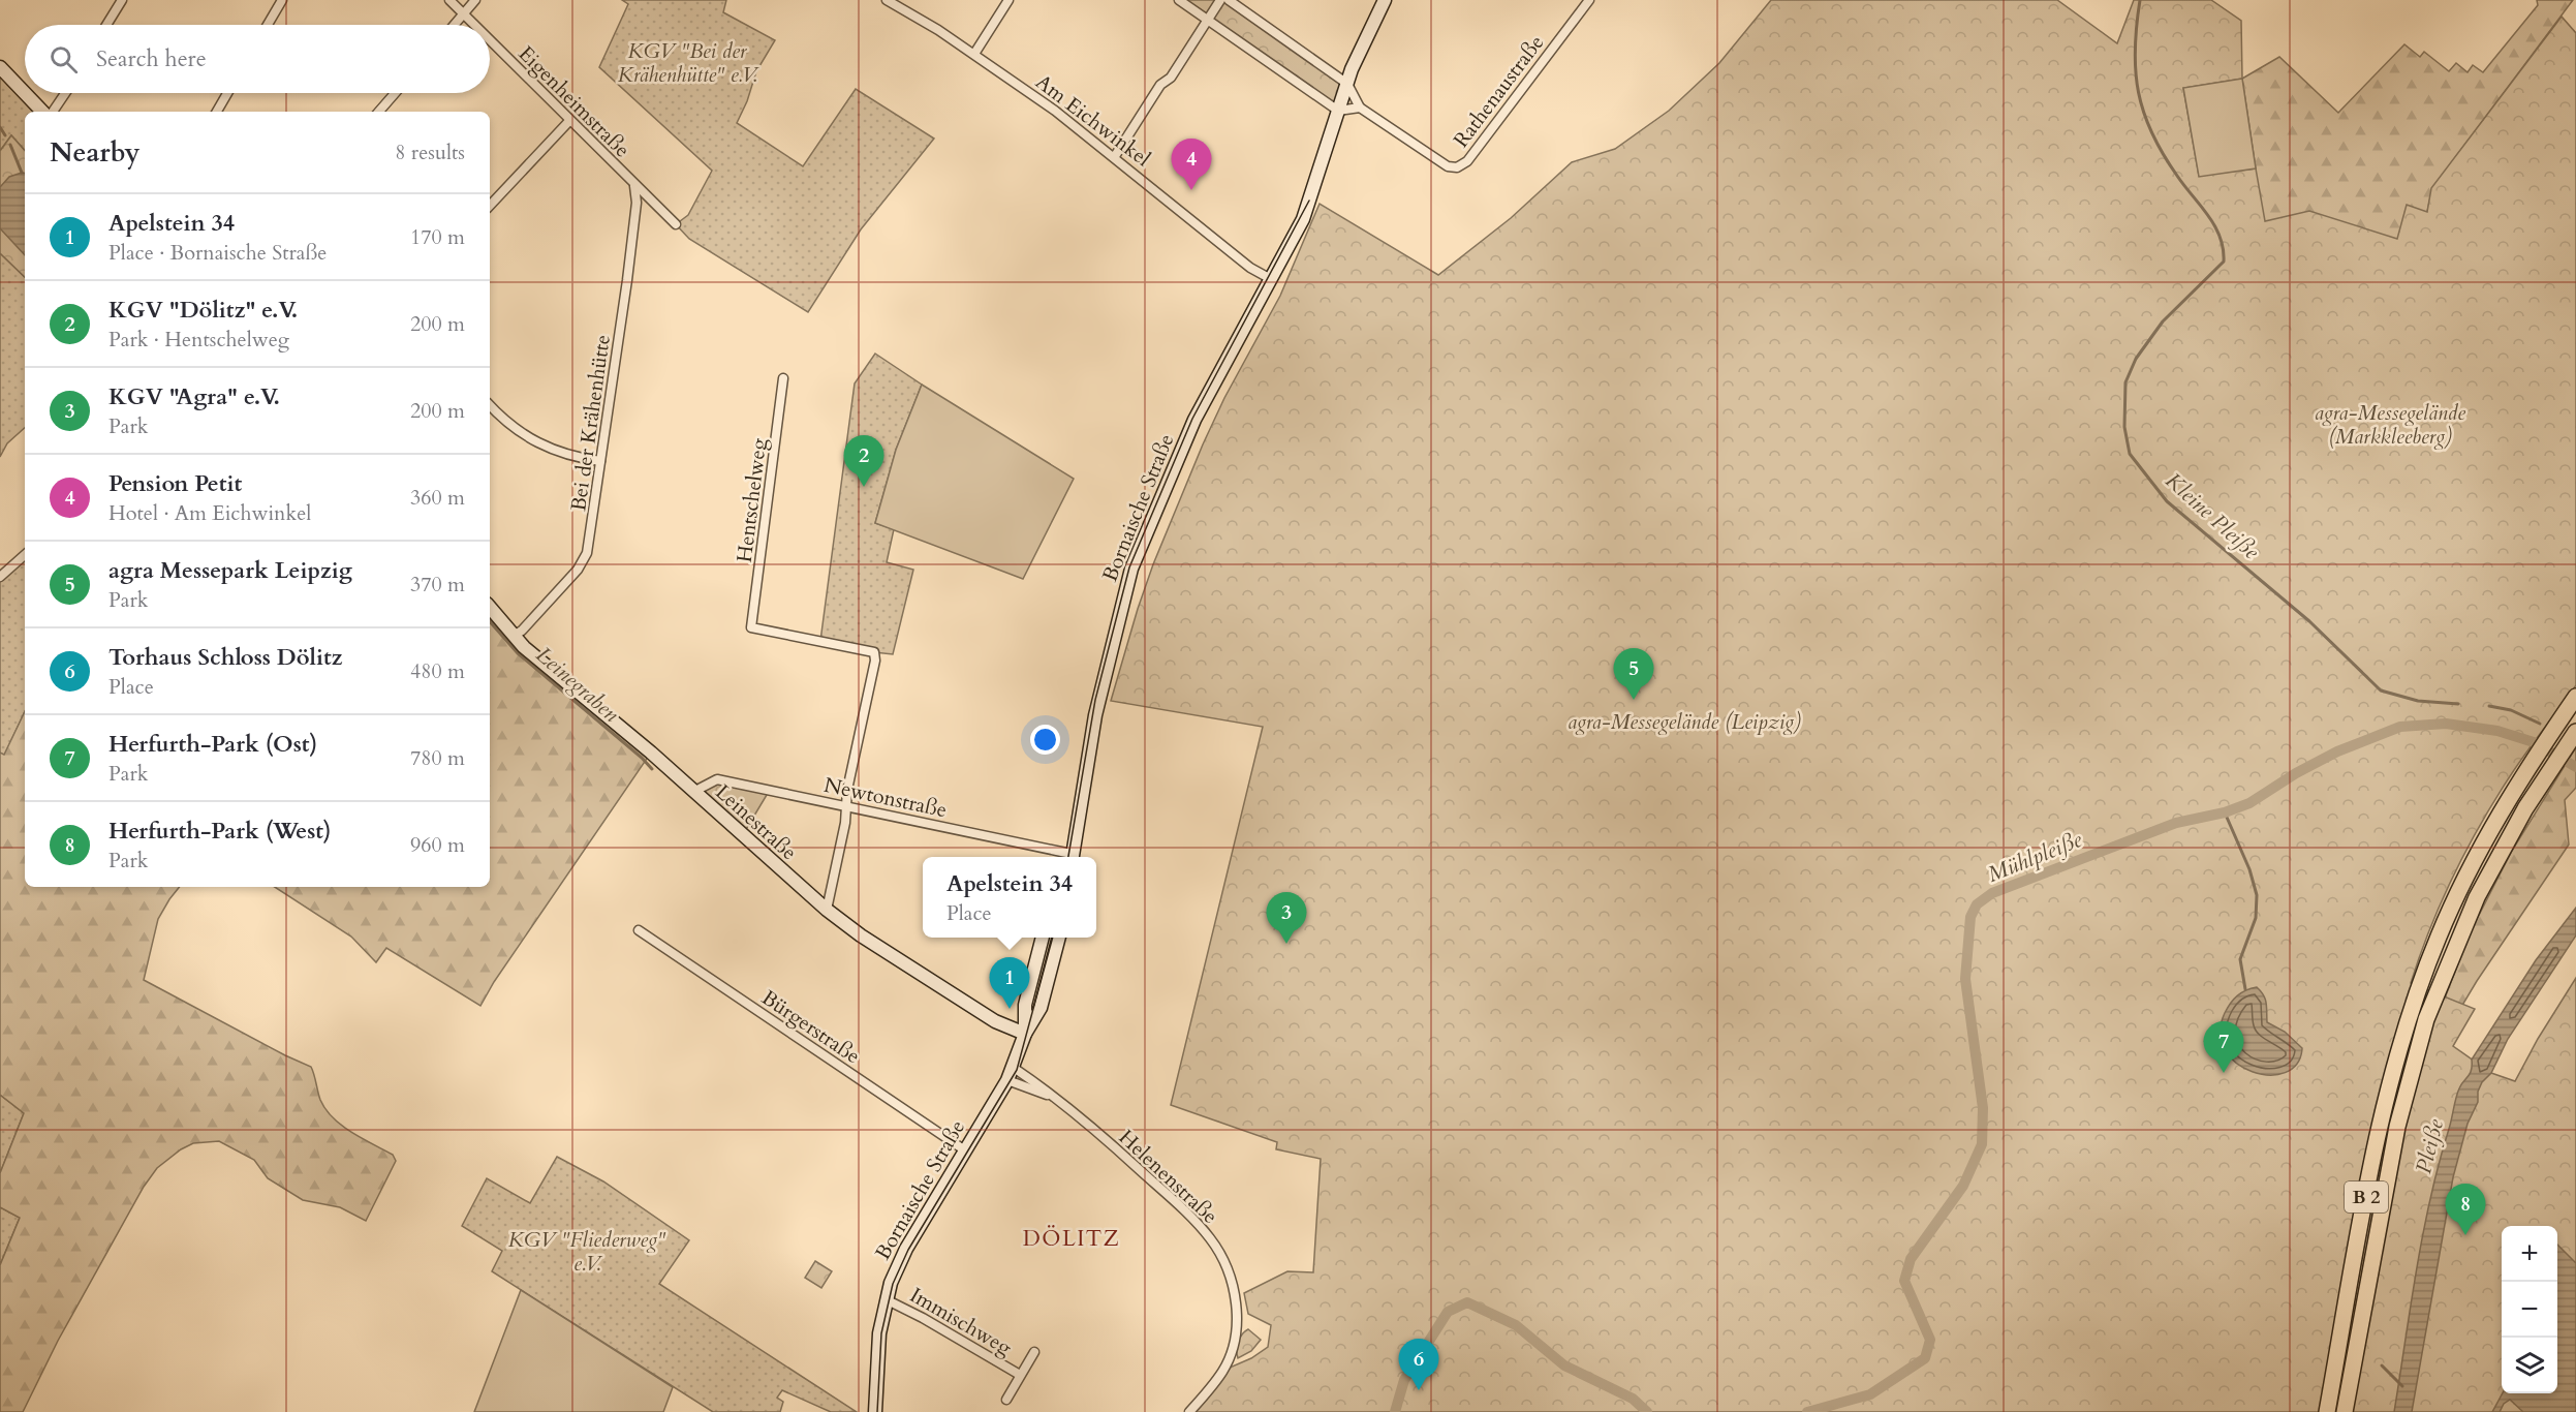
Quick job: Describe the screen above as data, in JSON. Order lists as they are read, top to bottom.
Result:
{
  "streets": {
    "highway": ["B 2"],
    "main road": ["Bornaische Straße", "Leinestraße"],
    "street": [
      "Rathenaustraße",
      "Eigenheimstraße",
      "Am Eichwinkel",
      "Bei der Krähenhütte",
      "Hentschelweg",
      "Newtonstraße",
      "Bürgerstraße",
      "Helenenstraße",
      "Immischweg"
    ]
  },
  "crossings": [
    ["Rathenaustraße", "Bornaische Straße"],
    ["Eigenheimstraße", "Bei der Krähenhütte"],
    ["Am Eichwinkel", "Bornaische Straße"],
    ["Bei der Krähenhütte", "Leinestraße"],
    ["Hentschelweg", "Newtonstraße"],
    ["Bornaische Straße", "Leinestraße"],
    ["Bornaische Straße", "Bürgerstraße"],
    ["Bornaische Straße", "Helenenstraße"],
    ["Bornaische Straße", "Immischweg"],
    ["Newtonstraße", "Leinestraße"]
  ],
  "districts": ["DÖLITZ"],
  "water": [
    "Kleine Pleiße",
    "Leinegraben",
    "Mühlpleiße",
    "Pleiße"
  ],
  "parks": [
    "KGV \"Bei der Krähenhütte\" e.V.",
    "agra-Messegelände (Markkleeberg)",
    "agra-Messegelände (Leipzig)",
    "KGV \"Fliederweg\" e.V."
  ],
  "page": {
    "search": "Search here",
    "heading": ["Nearby", "8 results"],
    "pins": [
      "4",
      "2",
      "5",
      "3",
      "1",
      "7",
      "8",
      "6"
    ],
    "list": [
      {
        "mark": "1",
        "name": "Apelstein 34",
        "note": "Place · Bornaische Straße",
        "value": "170 m"
      },
      {
        "mark": "2",
        "name": "KGV \"Dölitz\" e.V.",
        "note": "Park · Hentschelweg",
        "value": "200 m"
      },
      {
        "mark": "3",
        "name": "KGV \"Agra\" e.V.",
        "note": "Park",
        "value": "200 m"
      },
      {
        "mark": "4",
        "name": "Pension Petit",
        "note": "Hotel · Am Eichwinkel",
        "value": "360 m"
      },
      {
        "mark": "5",
        "name": "agra Messepark Leipzig",
        "note": "Park",
        "value": "370 m"
      },
      {
        "mark": "6",
        "name": "Torhaus Schloss Dölitz",
        "note": "Place",
        "value": "480 m"
      },
      {
        "mark": "7",
        "name": "Herfurth-Park (Ost)",
        "note": "Park",
        "value": "780 m"
      },
      {
        "mark": "8",
        "name": "Herfurth-Park (West)",
        "note": "Park",
        "value": "960 m"
      }
    ],
    "popup": ["Apelstein 34", "Place"],
    "map_buttons": ["+", "−"]
  }
}
